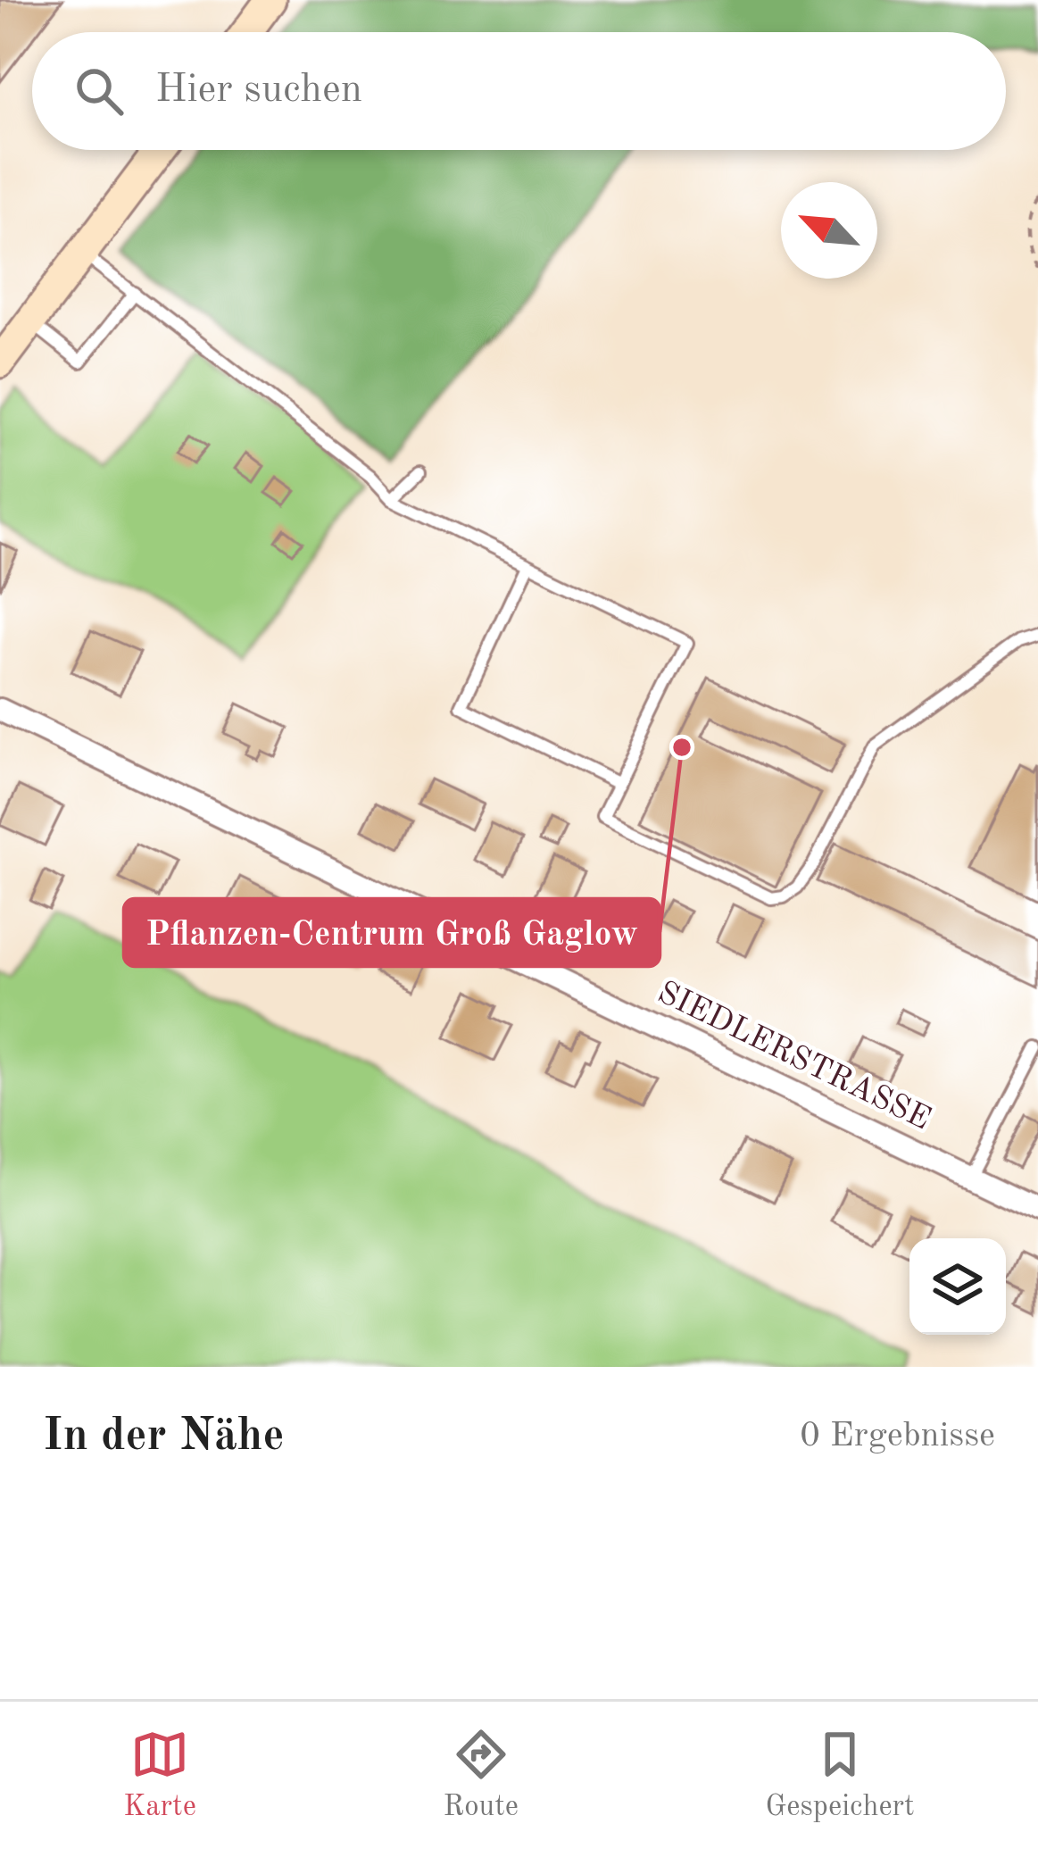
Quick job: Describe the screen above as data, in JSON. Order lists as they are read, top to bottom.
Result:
{
  "streets": {
    "street": ["SIEDLERSTRASSE"]
  },
  "places": ["Pflanzen-Centrum Groß Gaglow"],
  "north": "top left",
  "page": {
    "search": "Hier suchen",
    "heading": ["In der Nähe", "0 Ergebnisse"],
    "nav": ["Karte", "Route", "Gespeichert"]
  }
}
